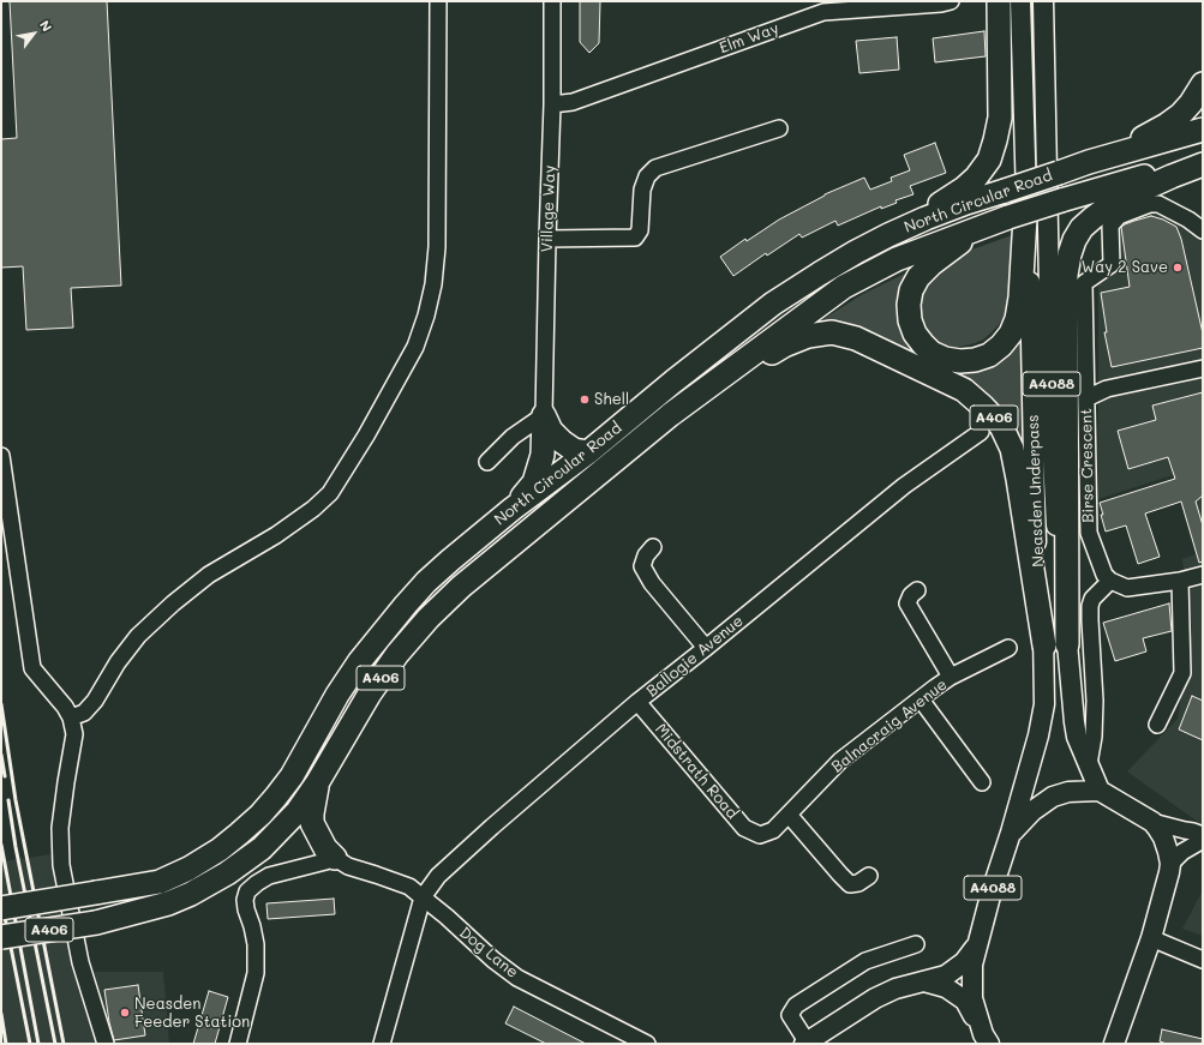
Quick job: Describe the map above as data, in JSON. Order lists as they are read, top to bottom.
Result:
{
  "streets": {
    "highway": ["North Circular Road", "A406"],
    "main road": ["A4088", "Neasden Underpass"],
    "street": [
      "Elm Way",
      "Village Way",
      "Birse Crescent",
      "Ballogie Avenue",
      "Balnacraig Avenue",
      "Midstrath Road",
      "Dog Lane"
    ]
  },
  "crossings": [
    ["Elm Way", "Village Way"],
    ["North Circular Road", "A406"],
    ["A4088", "Neasden Underpass"],
    ["A406", "Neasden Underpass"],
    ["Ballogie Avenue", "Midstrath Road"],
    ["Ballogie Avenue", "Dog Lane"],
    ["Balnacraig Avenue", "Midstrath Road"]
  ],
  "places": ["Way 2 Save", "Shell", "Neasden Feeder Station"],
  "north": "top right"
}
